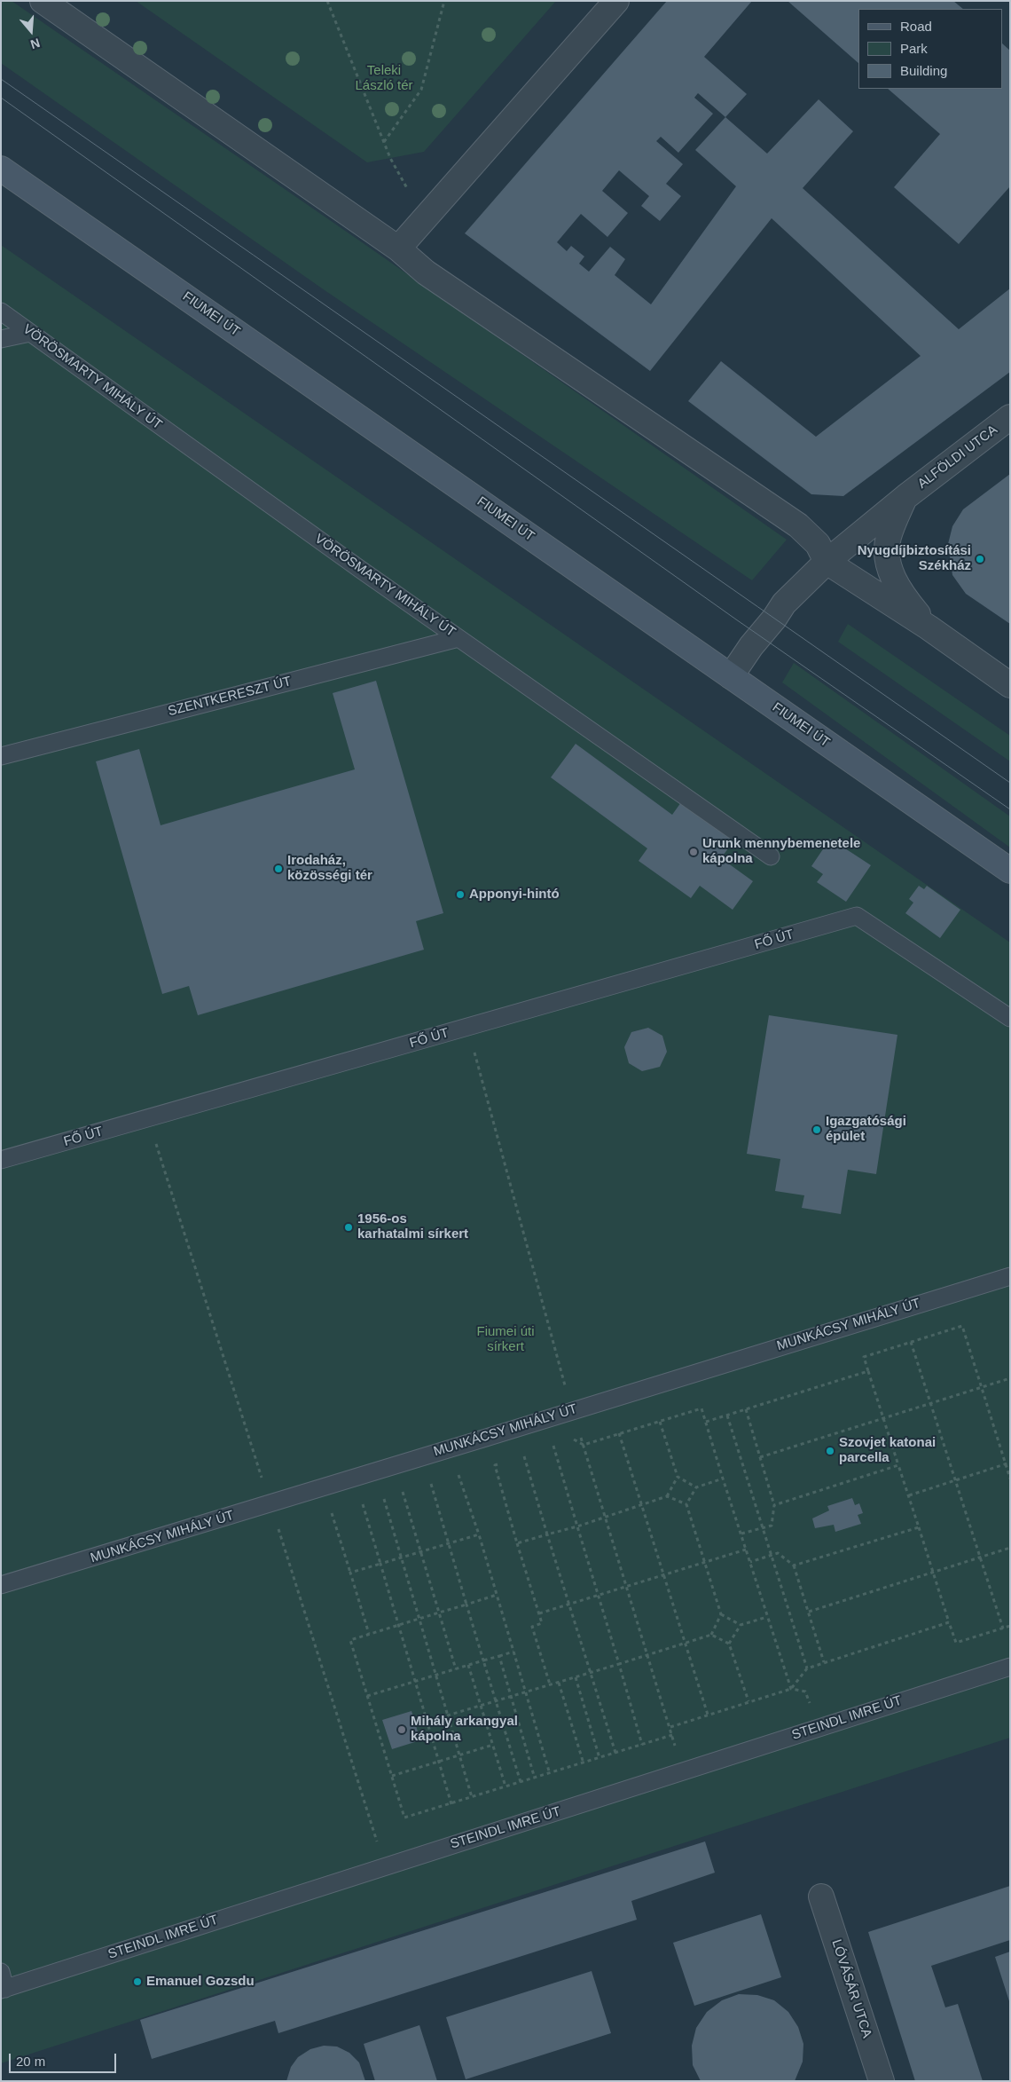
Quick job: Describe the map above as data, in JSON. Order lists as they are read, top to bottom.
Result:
{
  "streets": {
    "main road": ["FIUMEI ÚT"],
    "street": ["ALFÖLDI UTCA", "LÓVÁSÁR UTCA"],
    "lane": [
      "VÖRÖSMARTY MIHÁLY ÚT",
      "SZENTKERESZT ÚT",
      "FŐ ÚT",
      "MUNKÁCSY MIHÁLY ÚT",
      "STEINDL IMRE ÚT"
    ]
  },
  "crossings": [
    ["FIUMEI ÚT", "ALFÖLDI UTCA"],
    ["VÖRÖSMARTY MIHÁLY ÚT", "SZENTKERESZT ÚT"]
  ],
  "parks": ["Teleki László tér", "Fiumei úti sírkert"],
  "places": [
    "Nyugdíjbiztosítási Székház",
    "Urunk mennybemenetele kápolna",
    "Irodaház, közösségi tér",
    "Apponyi-hintó",
    "Igazgatósági épület",
    "1956-os karhatalmi sírkert",
    "Szovjet katonai parcella",
    "Mihály arkangyal kápolna",
    "Emanuel Gozsdu"
  ],
  "legend": ["Road", "Park", "Building"],
  "scale_bar": "20 m",
  "north": "bottom"
}
